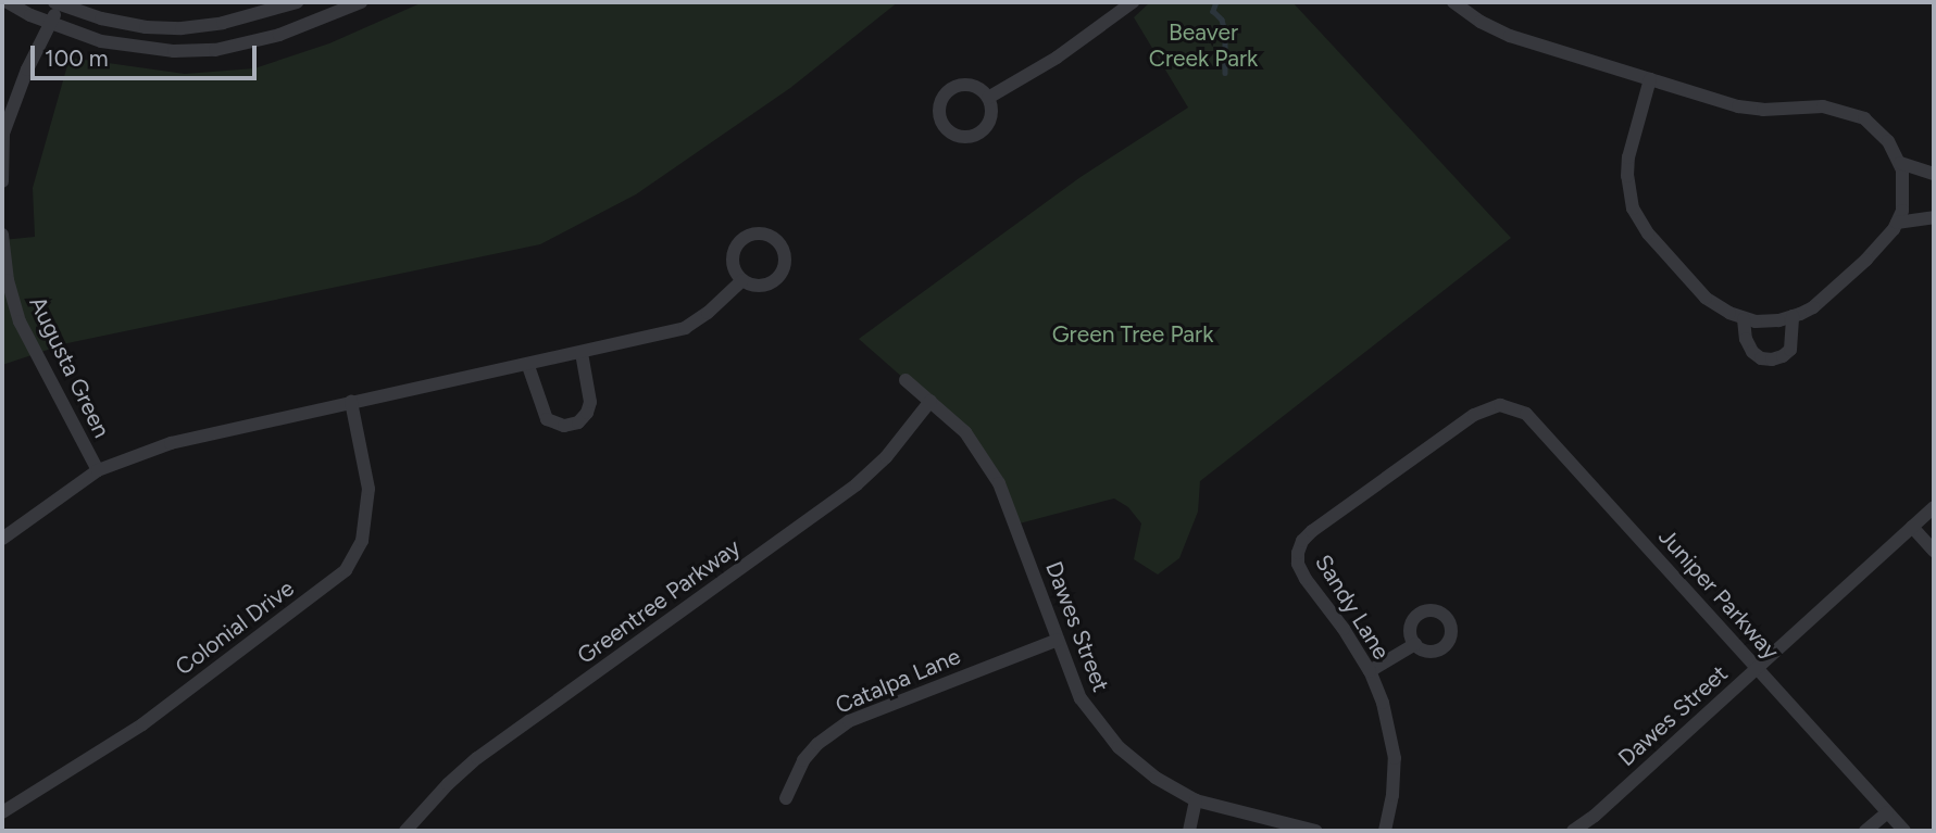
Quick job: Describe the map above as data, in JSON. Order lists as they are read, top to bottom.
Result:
{
  "streets": {
    "street": [
      "Augusta Green",
      "Juniper Parkway",
      "Greentree Parkway",
      "Sandy Lane",
      "Dawes Street",
      "Colonial Drive",
      "Catalpa Lane"
    ]
  },
  "crossings": [
    ["Juniper Parkway", "Sandy Lane"],
    ["Juniper Parkway", "Dawes Street"],
    ["Greentree Parkway", "Dawes Street"],
    ["Dawes Street", "Catalpa Lane"]
  ],
  "parks": ["Beaver Creek Park", "Green Tree Park"],
  "scale_bar": "100 m"
}
